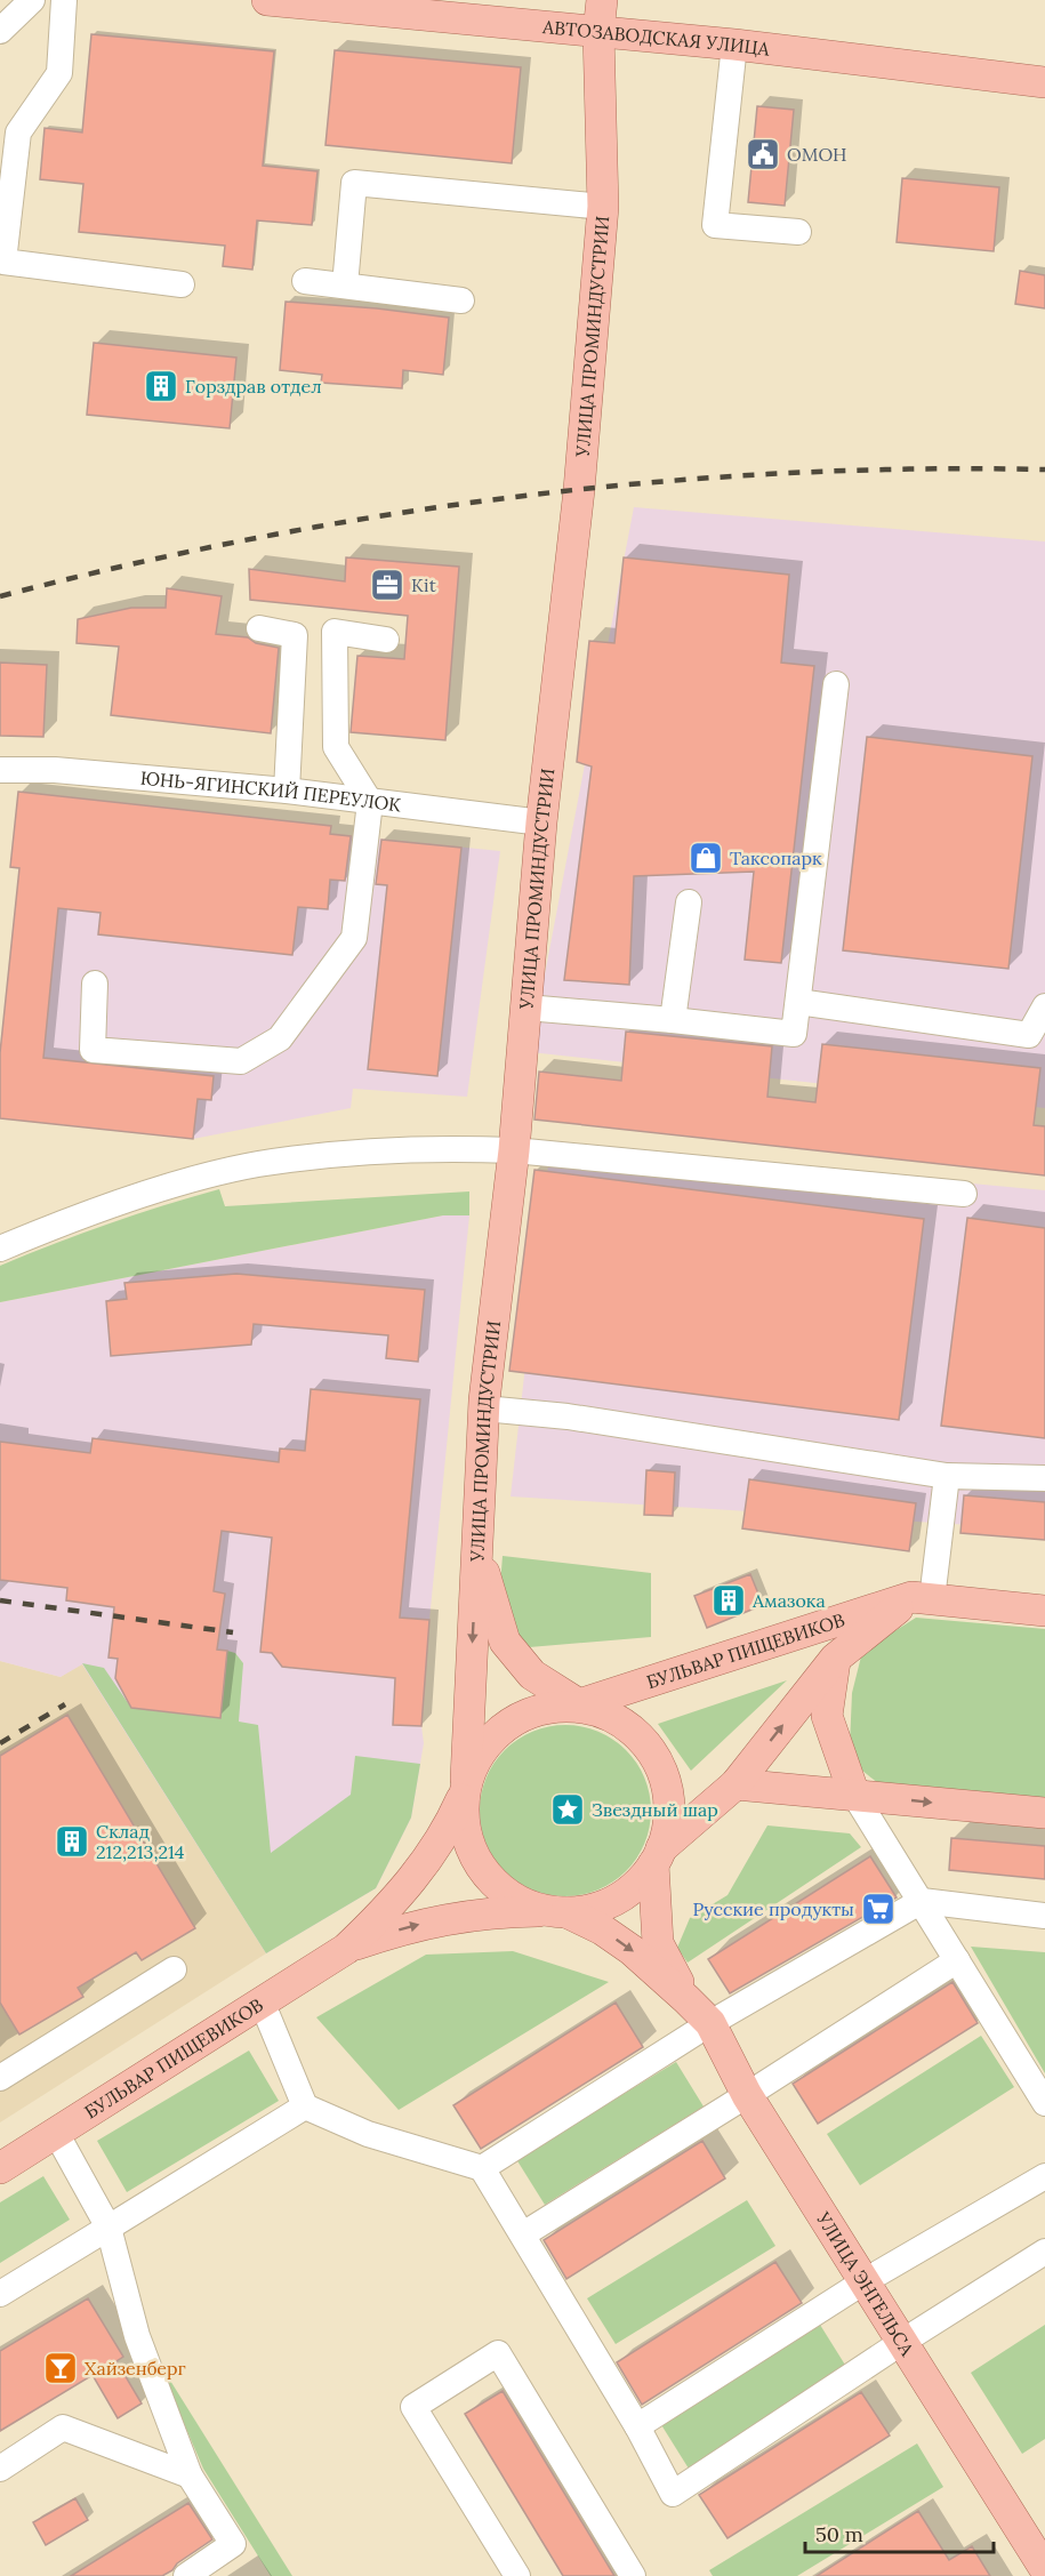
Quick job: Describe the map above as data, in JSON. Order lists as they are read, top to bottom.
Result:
{
  "streets": {
    "main road": [
      "АВТОЗАВОДСКАЯ УЛИЦА",
      "УЛИЦА ПРОМИНДУСТРИИ",
      "БУЛЬВАР ПИЩЕВИКОВ",
      "УЛИЦА ЭНГЕЛЬСА"
    ],
    "street": ["ЮНЬ-ЯГИНСКИЙ ПЕРЕУЛОК"]
  },
  "crossings": [
    ["АВТОЗАВОДСКАЯ УЛИЦА", "УЛИЦА ПРОМИНДУСТРИИ"],
    ["УЛИЦА ПРОМИНДУСТРИИ", "ЮНЬ-ЯГИНСКИЙ ПЕРЕУЛОК"],
    ["УЛИЦА ПРОМИНДУСТРИИ", "БУЛЬВАР ПИЩЕВИКОВ"],
    ["УЛИЦА ПРОМИНДУСТРИИ", "УЛИЦА ЭНГЕЛЬСА"],
    ["БУЛЬВАР ПИЩЕВИКОВ", "УЛИЦА ЭНГЕЛЬСА"]
  ],
  "places": {
    "public building": ["ОМОН"],
    "building": ["Горздрав отдел", "Амазока", "Склад 212,213,214"],
    "office": ["Kit"],
    "shop": ["Таксопарк"],
    "place": ["Звездный шар"],
    "supermarket": ["Русские продукты"],
    "bar": ["Хайзенберг"]
  },
  "scale_bar": "50 m"
}
